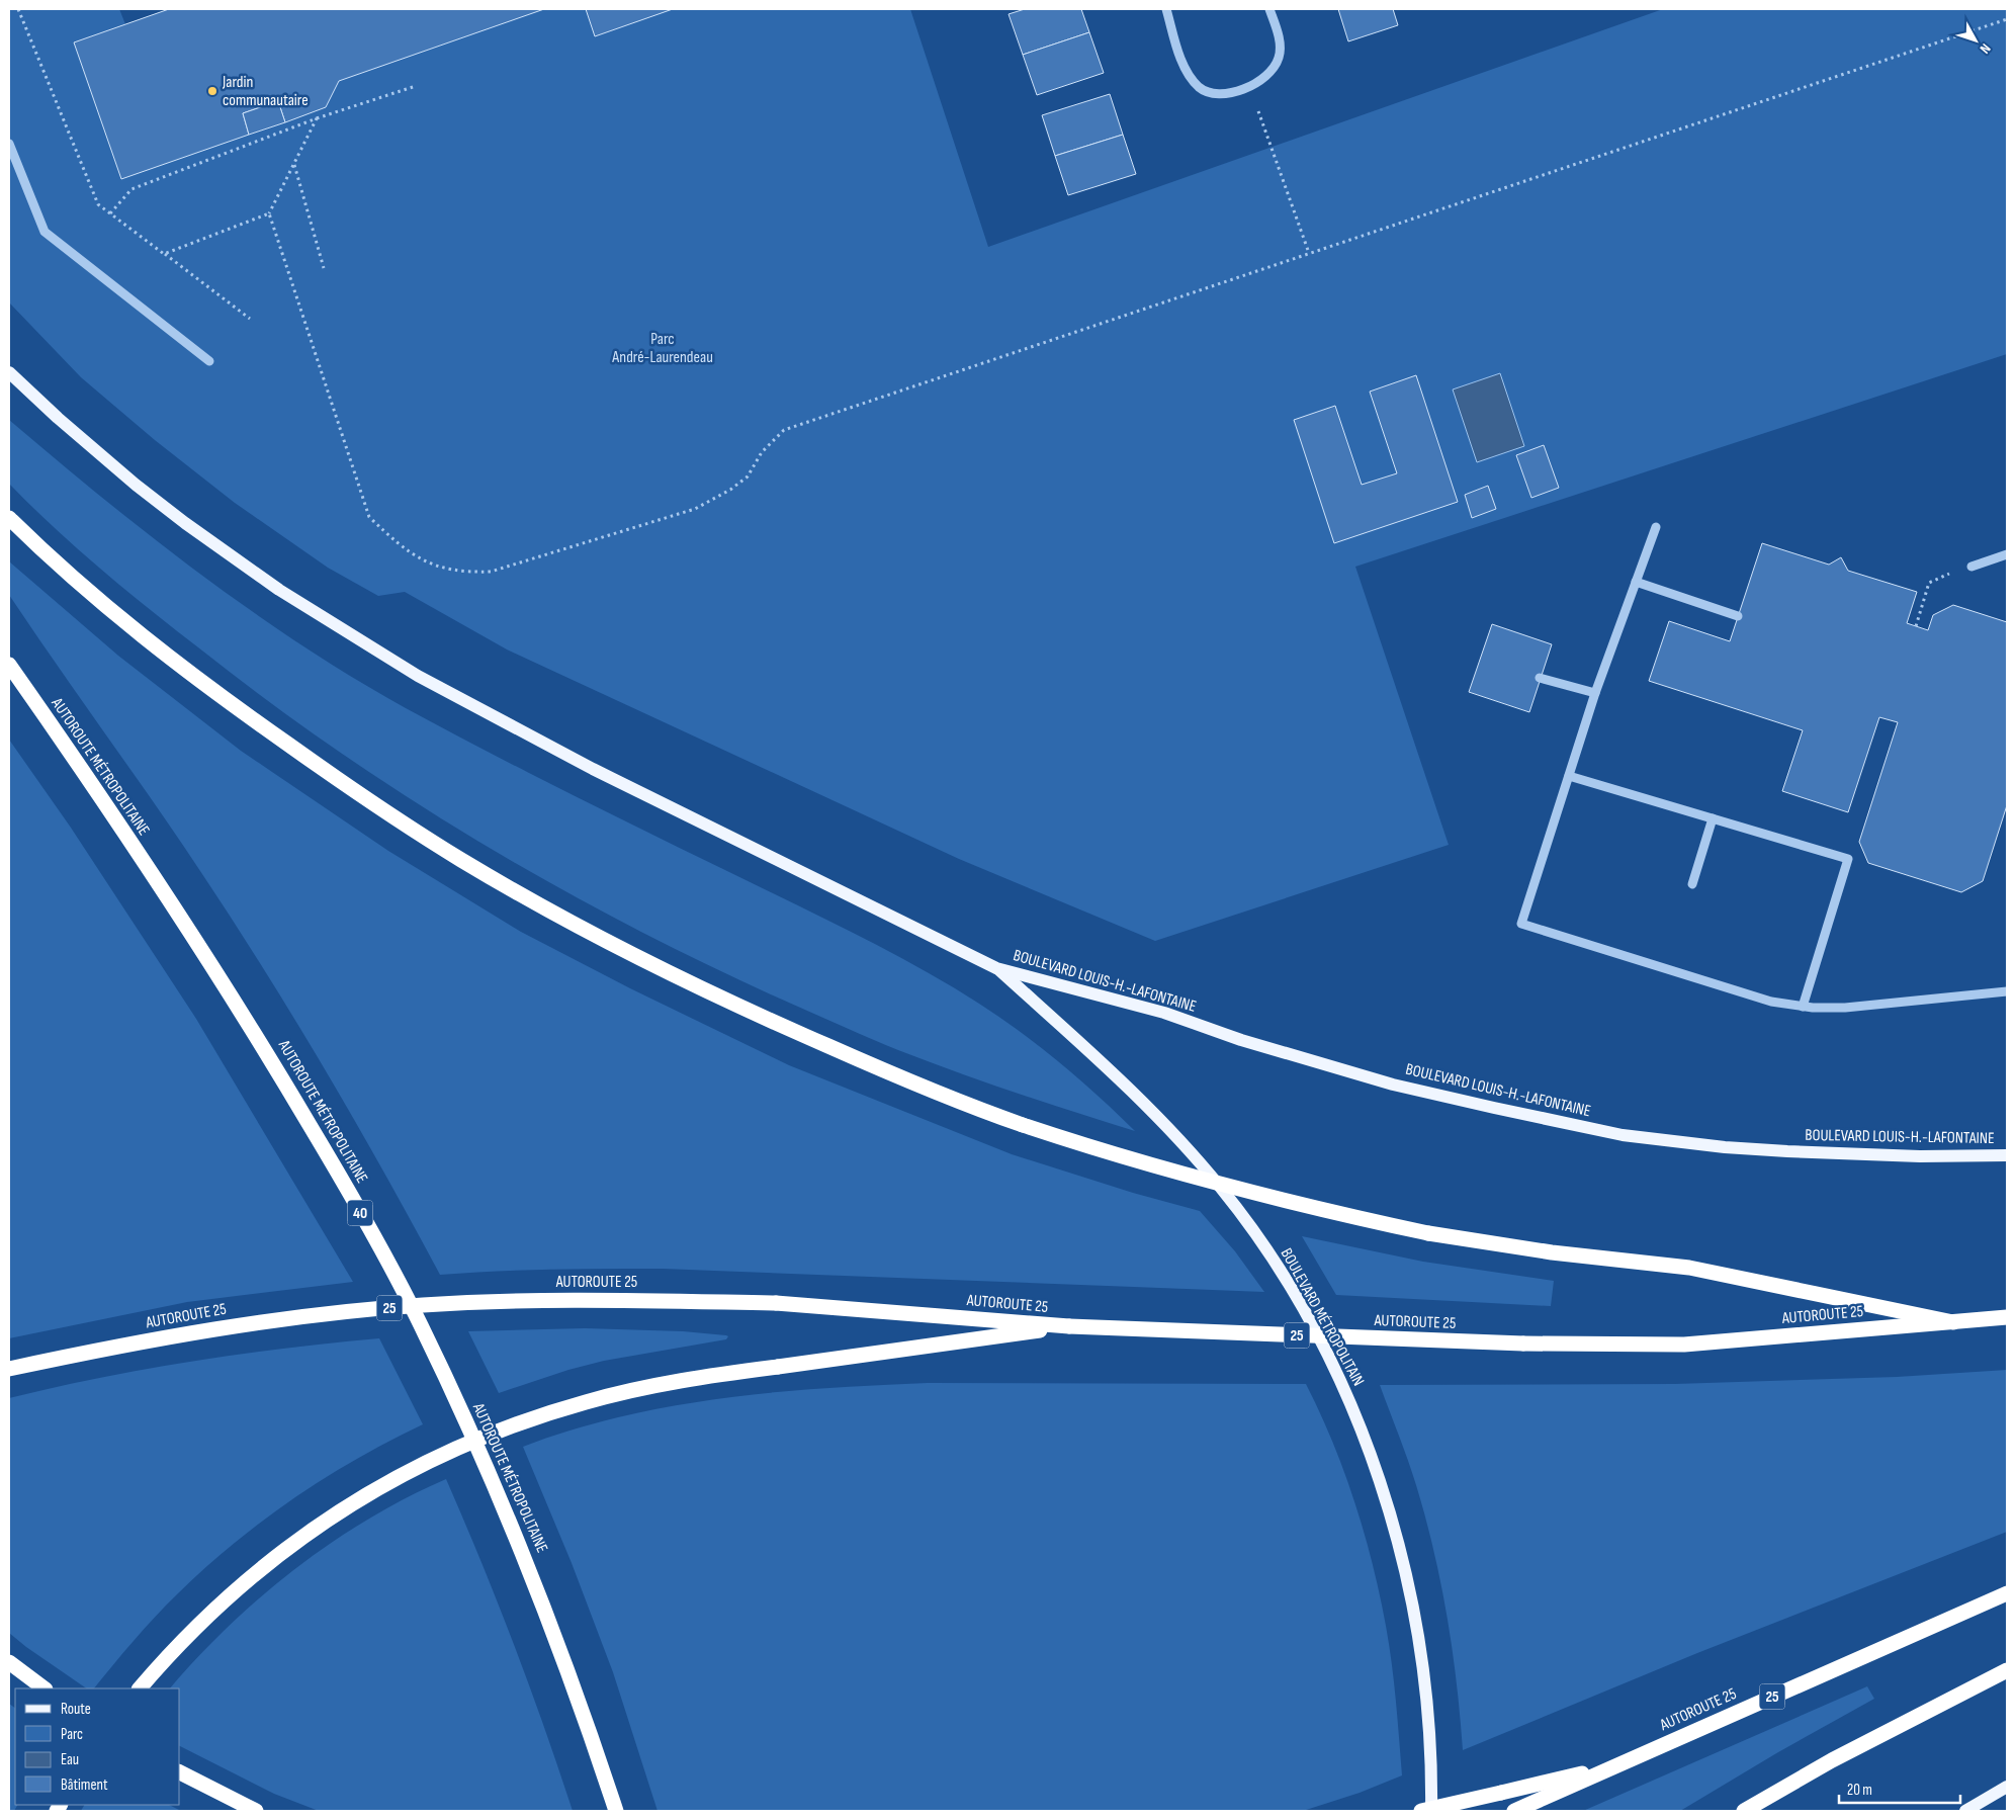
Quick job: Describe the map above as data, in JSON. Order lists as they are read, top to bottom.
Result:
{
  "streets": {
    "highway": [
      "AUTOROUTE MÉTROPOLITAINE",
      "40",
      "AUTOROUTE 25",
      "25"
    ],
    "main road": ["BOULEVARD LOUIS-H.-LAFONTAINE", "BOULEVARD MÉTROPOLITAIN"]
  },
  "crossings": [
    ["BOULEVARD LOUIS-H.-LAFONTAINE", "BOULEVARD MÉTROPOLITAIN"]
  ],
  "parks": ["Parc André-Laurendeau"],
  "places": ["Jardin communautaire"],
  "legend": [
    "Route",
    "Parc",
    "Eau",
    "Bâtiment"
  ],
  "scale_bar": "20 m",
  "north": "bottom right"
}
